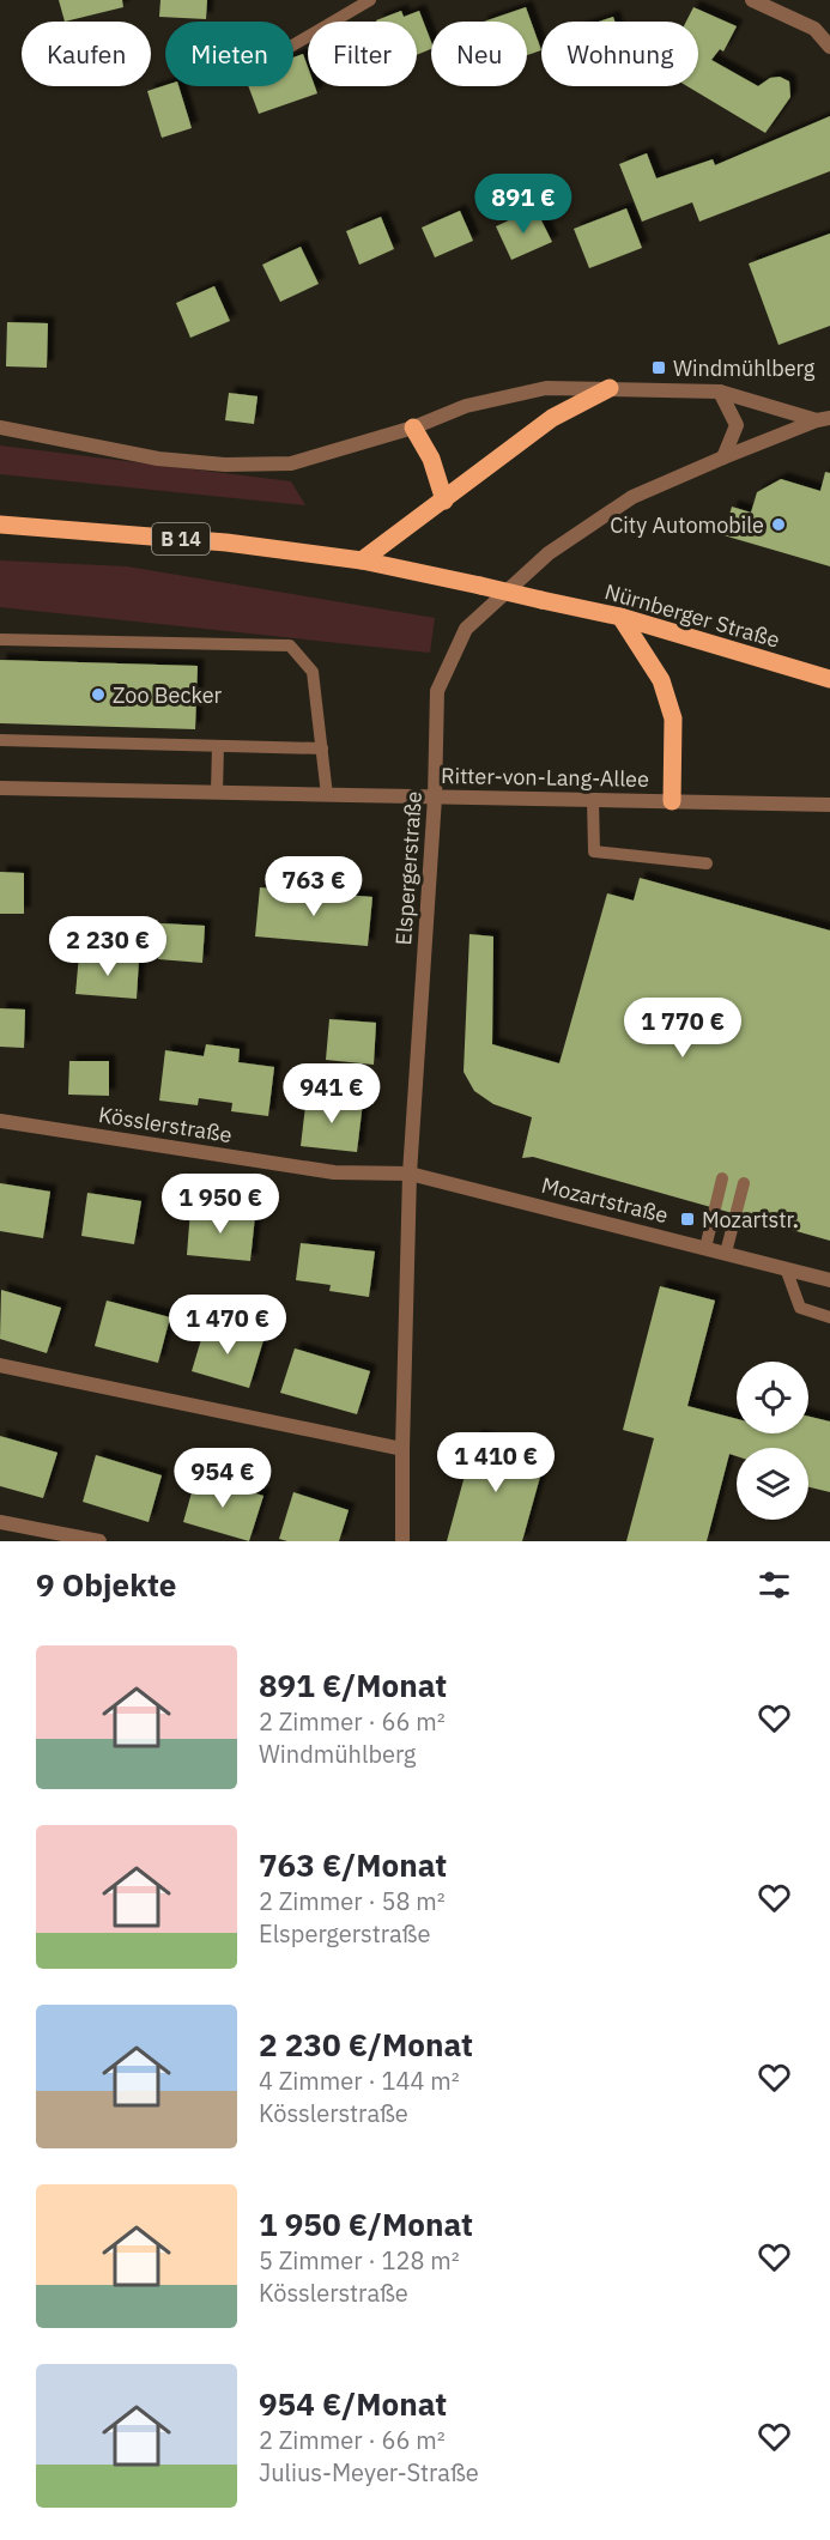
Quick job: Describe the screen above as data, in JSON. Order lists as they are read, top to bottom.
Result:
{
  "streets": {
    "main road": ["B 14", "Nürnberger Straße"],
    "street": [
      "Ritter-von-Lang-Allee",
      "Elspergerstraße",
      "Kösslerstraße",
      "Mozartstraße"
    ]
  },
  "crossings": [
    ["B 14", "Nürnberger Straße"],
    ["Ritter-von-Lang-Allee", "Elspergerstraße"],
    ["Elspergerstraße", "Kösslerstraße"],
    ["Elspergerstraße", "Mozartstraße"],
    ["Kösslerstraße", "Mozartstraße"]
  ],
  "places": {
    "transit": ["Windmühlberg", "Mozartstr."],
    "other": ["City Automobile", "Zoo Becker"]
  },
  "page": {
    "chip": [
      "Kaufen",
      "Mieten",
      "Filter",
      "Neu",
      "Wohnung"
    ],
    "price": [
      "891 €",
      "763 €",
      "2 230 €",
      "1 770 €",
      "941 €",
      "1 950 €",
      "1 470 €",
      "1 410 €",
      "954 €"
    ],
    "heading": "9 Objekte",
    "list": [
      {
        "name": "891 €/Monat",
        "note": "2 Zimmer · 66 m² · Windmühlberg"
      },
      {
        "name": "763 €/Monat",
        "note": "2 Zimmer · 58 m² · Elspergerstraße"
      },
      {
        "name": "2 230 €/Monat",
        "note": "4 Zimmer · 144 m² · Kösslerstraße"
      },
      {
        "name": "1 950 €/Monat",
        "note": "5 Zimmer · 128 m² · Kösslerstraße"
      },
      {
        "name": "954 €/Monat",
        "note": "2 Zimmer · 66 m² · Julius-Meyer-Straße"
      }
    ]
  }
}
